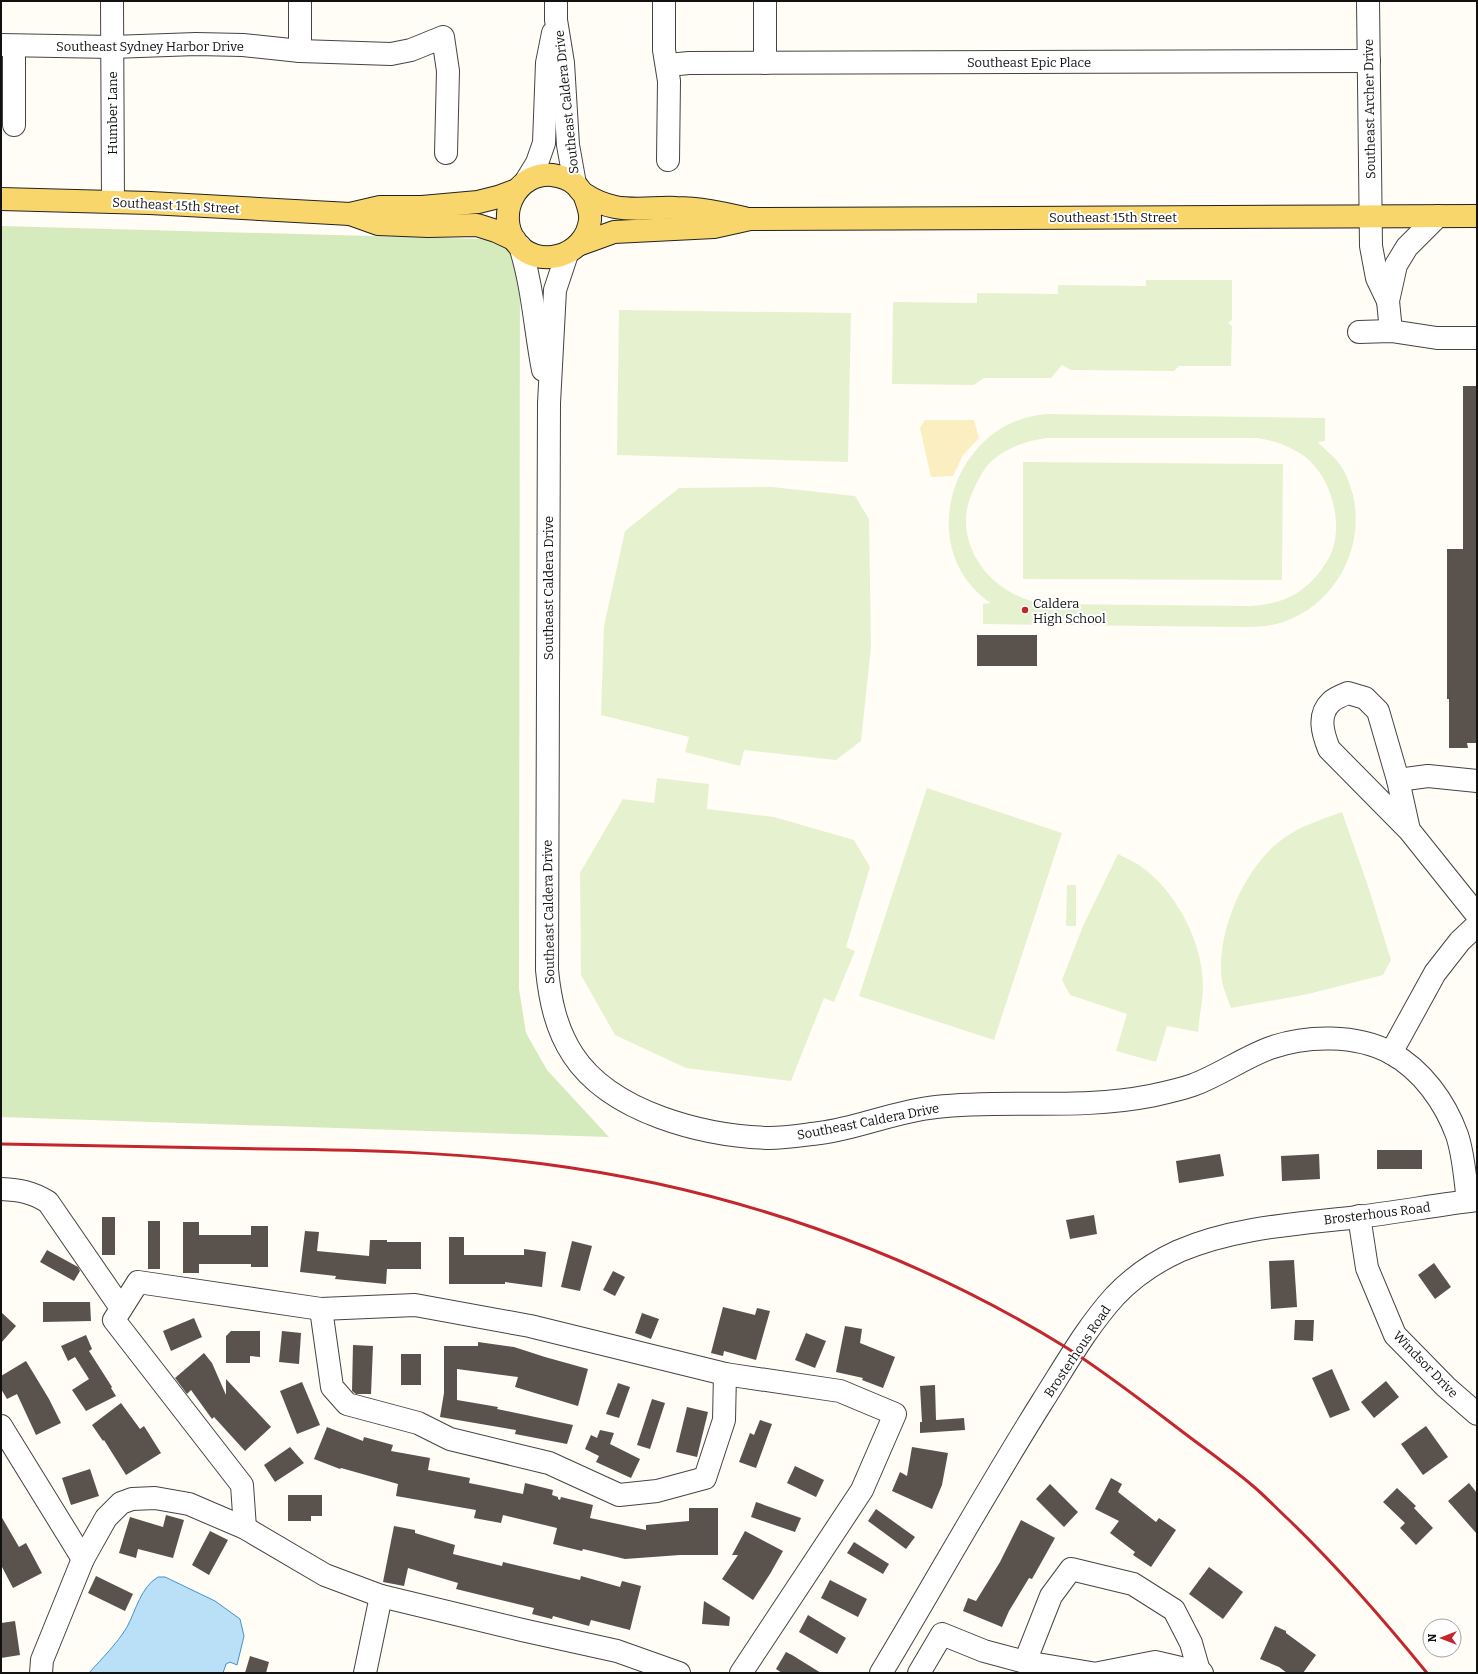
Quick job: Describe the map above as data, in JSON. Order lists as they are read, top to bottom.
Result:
{
  "streets": {
    "main road": ["Southeast 15th Street"],
    "street": [
      "Southeast Sydney Harbor Drive",
      "Southeast Epic Place",
      "Southeast Caldera Drive",
      "Southeast Archer Drive",
      "Humber Lane",
      "Brosterhous Road",
      "Windsor Drive"
    ]
  },
  "crossings": [
    ["Southeast Sydney Harbor Drive", "Humber Lane"],
    ["Southeast Epic Place", "Southeast Archer Drive"],
    ["Southeast Caldera Drive", "Southeast 15th Street"],
    ["Southeast Caldera Drive", "Brosterhous Road"],
    ["Southeast Archer Drive", "Southeast 15th Street"],
    ["Humber Lane", "Southeast 15th Street"],
    ["Brosterhous Road", "Windsor Drive"]
  ],
  "places": ["Caldera High School"],
  "north": "left"
}
